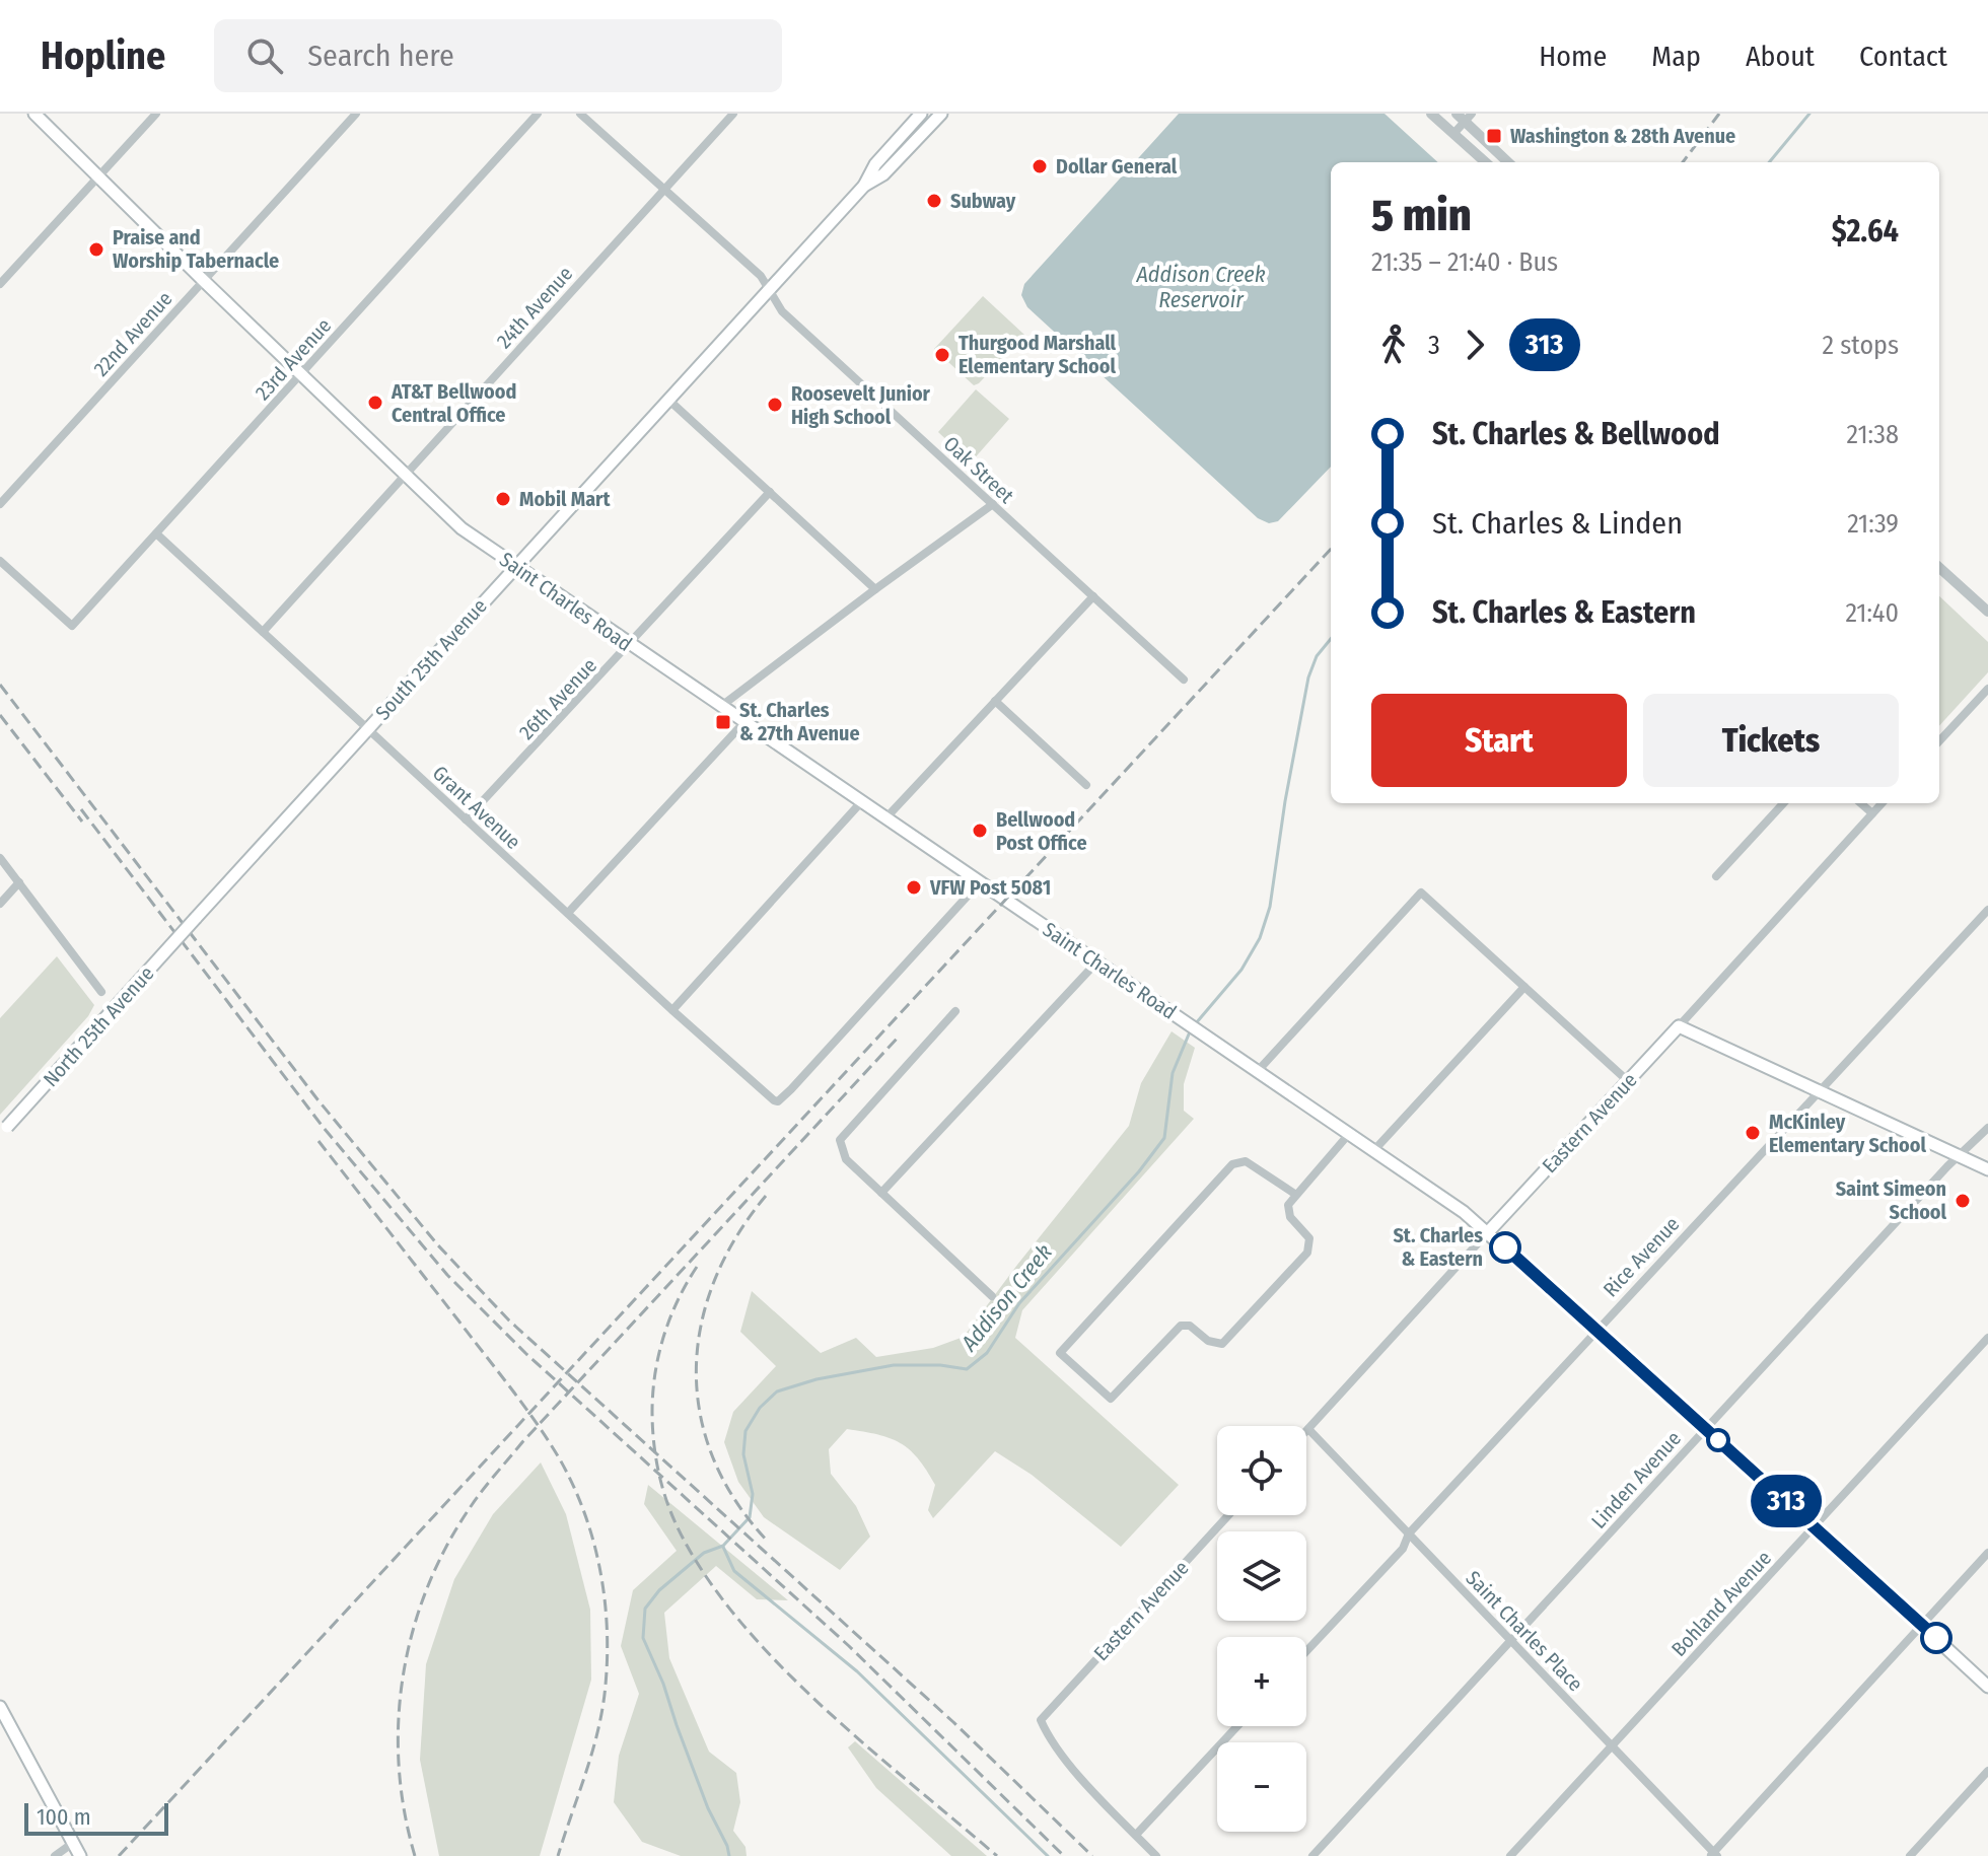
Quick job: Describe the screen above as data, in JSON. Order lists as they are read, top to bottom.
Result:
{
  "streets": {
    "main road": [
      "Saint Charles Road",
      "South 25th Avenue",
      "North 25th Avenue",
      "Eastern Avenue"
    ],
    "street": [
      "24th Avenue",
      "22nd Avenue",
      "23rd Avenue",
      "Oak Street",
      "26th Avenue",
      "Grant Avenue",
      "Rice Avenue",
      "Linden Avenue",
      "Bohland Avenue",
      "Saint Charles Place"
    ]
  },
  "crossings": [
    ["24th Avenue", "Oak Street"],
    ["24th Avenue", "Saint Charles Road"],
    ["24th Avenue", "Grant Avenue"],
    ["22nd Avenue", "Saint Charles Road"],
    ["23rd Avenue", "Saint Charles Road"],
    ["23rd Avenue", "Grant Avenue"],
    ["Oak Street", "South 25th Avenue"],
    ["Saint Charles Road", "South 25th Avenue"],
    ["Saint Charles Road", "26th Avenue"],
    ["Saint Charles Road", "Grant Avenue"],
    ["Saint Charles Road", "Eastern Avenue"],
    ["Saint Charles Road", "Rice Avenue"],
    ["Saint Charles Road", "Linden Avenue"],
    ["Saint Charles Road", "Bohland Avenue"],
    ["South 25th Avenue", "Grant Avenue"],
    ["South 25th Avenue", "North 25th Avenue"],
    ["26th Avenue", "Grant Avenue"],
    ["Eastern Avenue", "Saint Charles Place"],
    ["Rice Avenue", "Saint Charles Place"],
    ["Linden Avenue", "Saint Charles Place"],
    ["Bohland Avenue", "Saint Charles Place"]
  ],
  "water": ["Addison Creek Reservoir", "Addison Creek"],
  "places": {
    "transit": ["Washington & 28th Avenue", "St. Charles & 27th Avenue"],
    "other": [
      "Dollar General",
      "Subway",
      "Praise and Worship Tabernacle",
      "Thurgood Marshall Elementary School",
      "AT&T Bellwood Central Office",
      "Roosevelt Junior High School",
      "Mobil Mart",
      "Bellwood Post Office",
      "VFW Post 5081",
      "McKinley Elementary School",
      "Saint Simeon School",
      "St. Charles & Eastern"
    ]
  },
  "lines": ["bus line 313"],
  "scale_bar": "100 m",
  "page": {
    "header": "Hopline",
    "search": "Search here",
    "nav": [
      "Home",
      "Map",
      "About",
      "Contact"
    ],
    "on_map": "313",
    "heading": ["5 min", "21:35 – 21:40 · Bus", "$2.64"],
    "legs": ["3", "313", "2 stops"],
    "list": [
      {
        "name": "St. Charles & Bellwood",
        "value": "21:38"
      },
      {
        "name": "St. Charles & Linden",
        "value": "21:39"
      },
      {
        "name": "St. Charles & Eastern",
        "value": "21:40"
      }
    ],
    "buttons": ["Start", "Tickets"],
    "map_buttons": ["+", "−"],
    "scale": "100 m"
  }
}
